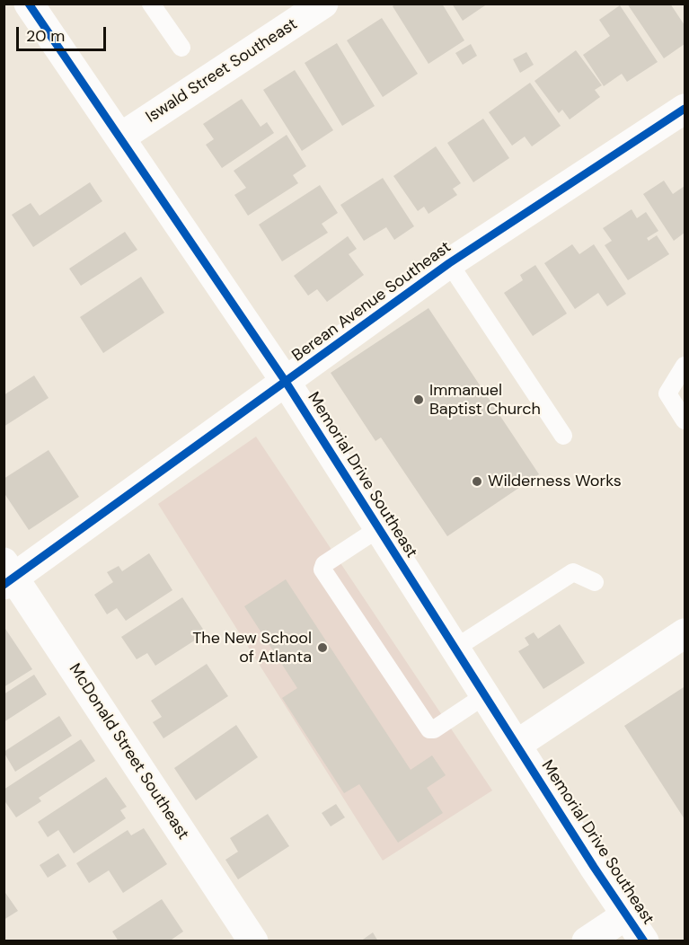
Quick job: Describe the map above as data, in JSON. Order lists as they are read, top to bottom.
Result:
{
  "streets": {
    "street": [
      "Iswald Street Southeast",
      "Berean Avenue Southeast",
      "Memorial Drive Southeast",
      "McDonald Street Southeast"
    ]
  },
  "crossings": [
    ["Iswald Street Southeast", "Memorial Drive Southeast"],
    ["Berean Avenue Southeast", "Memorial Drive Southeast"],
    ["Berean Avenue Southeast", "McDonald Street Southeast"]
  ],
  "places": ["Immanuel Baptist Church", "Wilderness Works", "The New School of Atlanta"],
  "scale_bar": "20 m"
}
